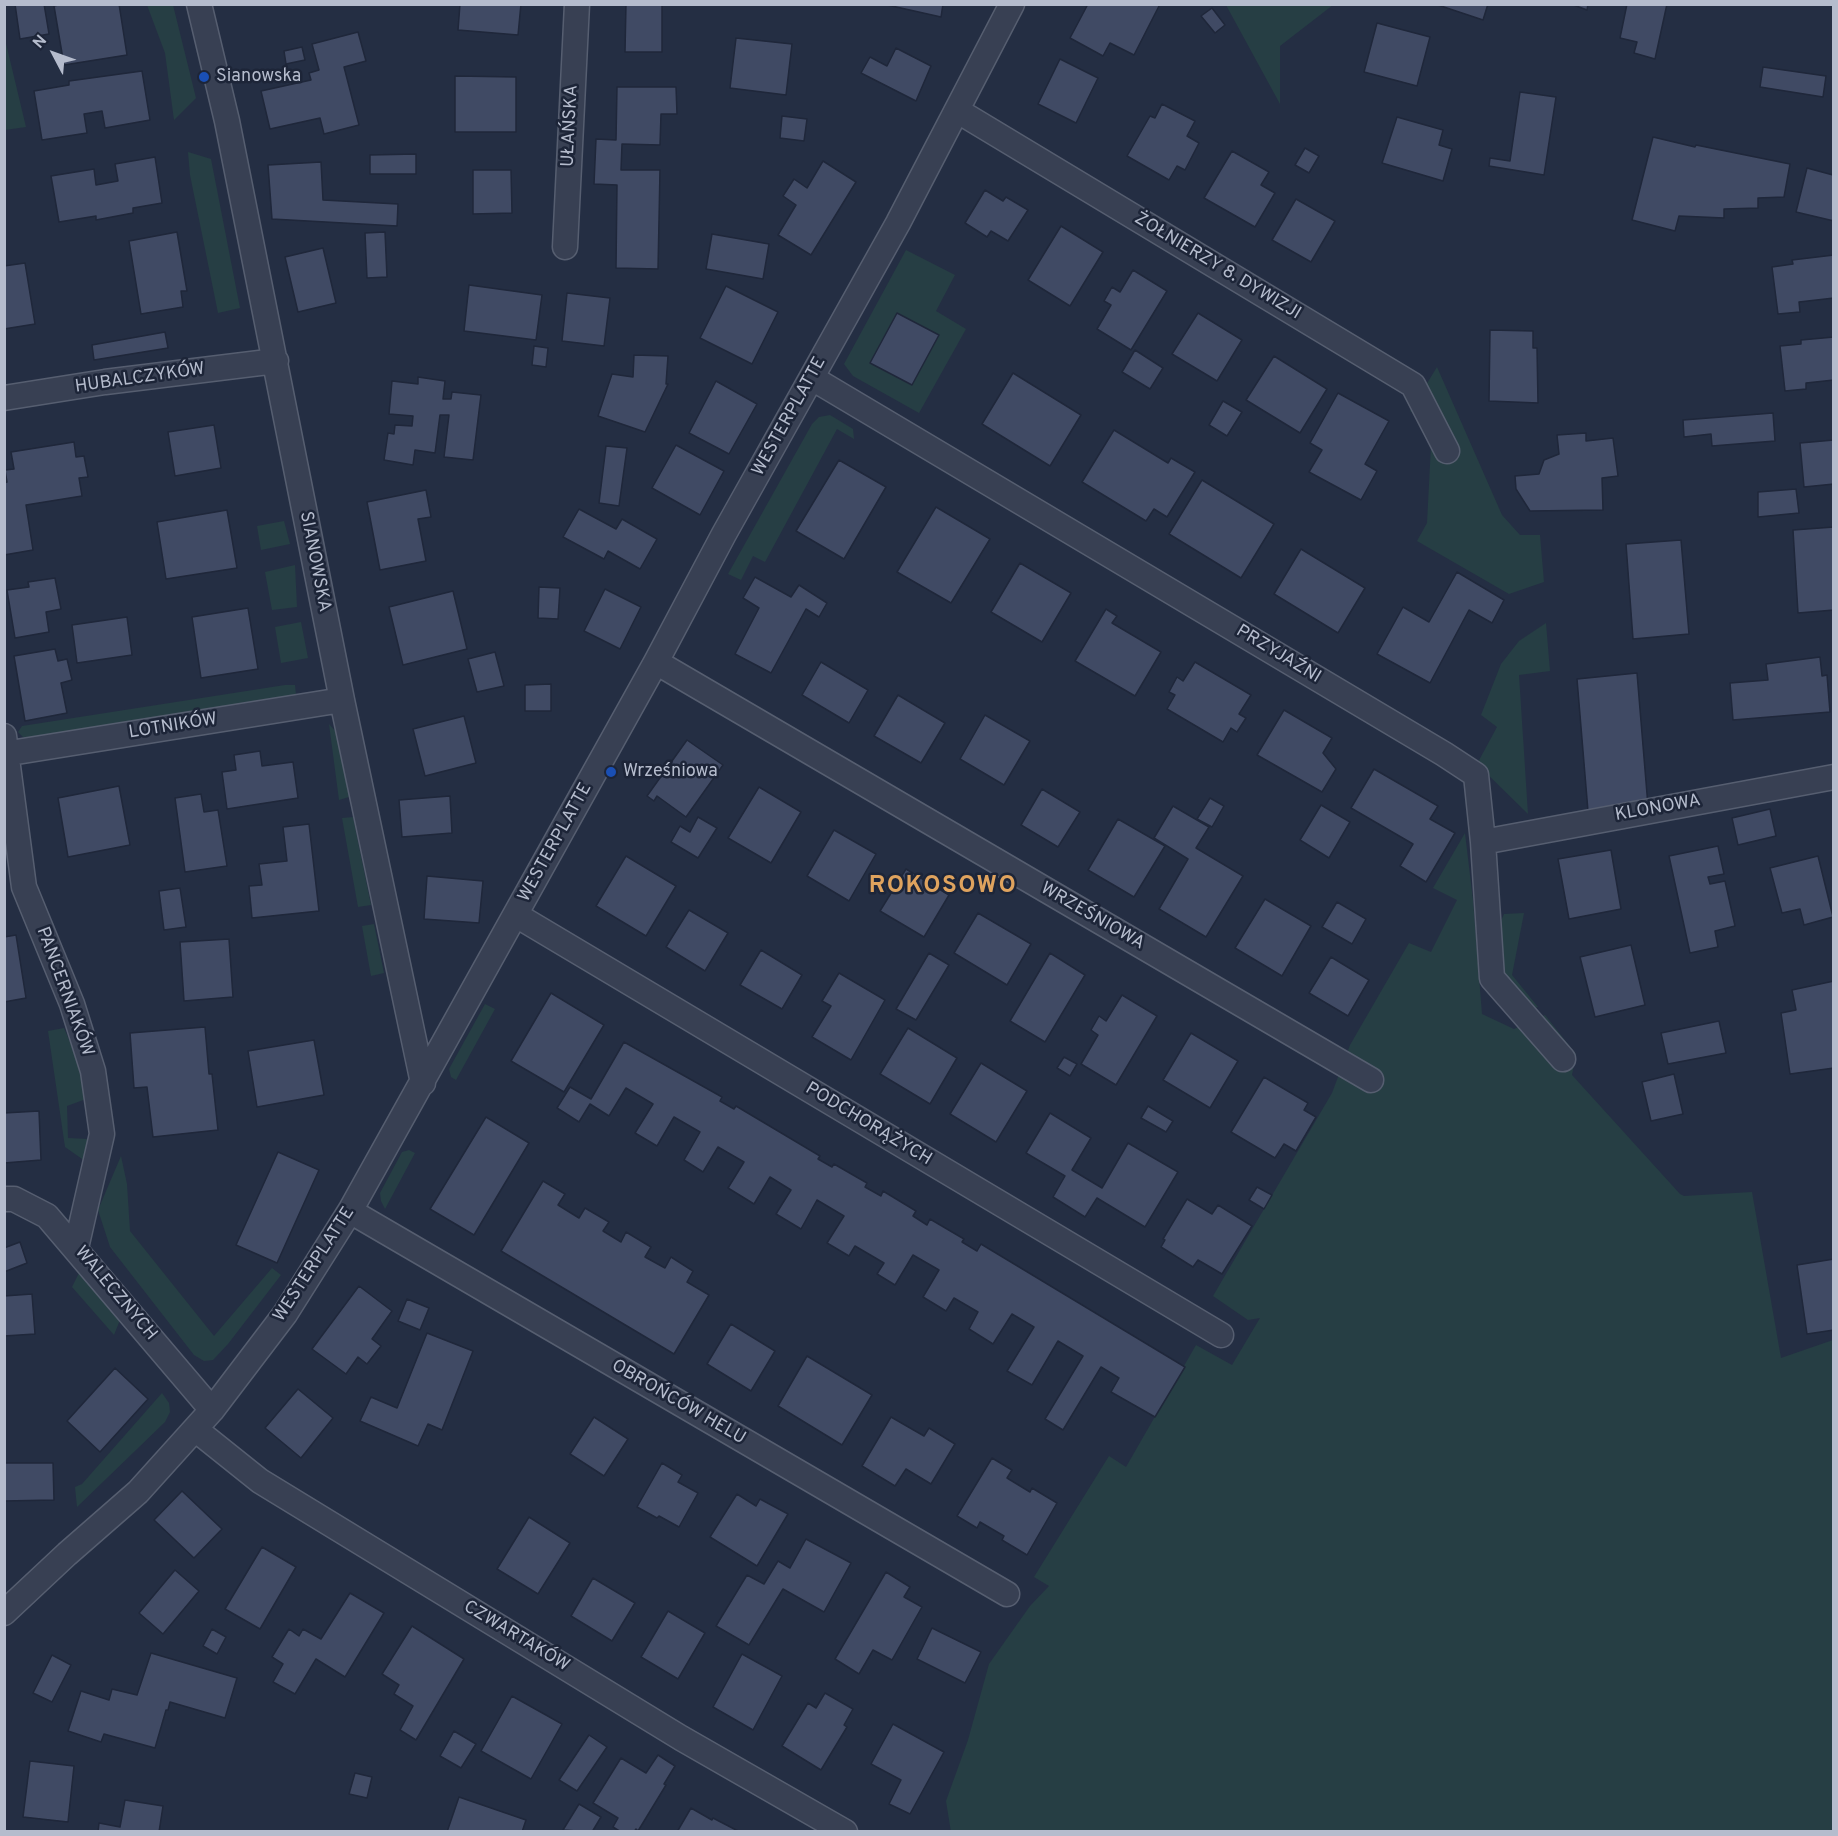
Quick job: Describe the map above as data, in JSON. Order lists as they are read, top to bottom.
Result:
{
  "streets": {
    "street": [
      "UŁAŃSKA",
      "ŻOŁNIERZY 8. DYWIZJI",
      "HUBALCZYKÓW",
      "WESTERPLATTE",
      "SIANOWSKA",
      "PRZYJAŹNI",
      "LOTNIKÓW",
      "KLONOWA",
      "WRZEŚNIOWA",
      "PANCERNIAKÓW",
      "PODCHORĄŻYCH",
      "WALECZNYCH",
      "OBROŃCÓW HELU",
      "CZWARTAKÓW"
    ]
  },
  "crossings": [
    ["ŻOŁNIERZY 8. DYWIZJI", "WESTERPLATTE"],
    ["HUBALCZYKÓW", "SIANOWSKA"],
    ["WESTERPLATTE", "SIANOWSKA"],
    ["WESTERPLATTE", "PRZYJAŹNI"],
    ["WESTERPLATTE", "WRZEŚNIOWA"],
    ["WESTERPLATTE", "PODCHORĄŻYCH"],
    ["WESTERPLATTE", "WALECZNYCH"],
    ["WESTERPLATTE", "OBROŃCÓW HELU"],
    ["WESTERPLATTE", "CZWARTAKÓW"],
    ["SIANOWSKA", "LOTNIKÓW"],
    ["PRZYJAŹNI", "KLONOWA"],
    ["LOTNIKÓW", "PANCERNIAKÓW"],
    ["PANCERNIAKÓW", "WALECZNYCH"]
  ],
  "districts": ["ROKOSOWO"],
  "places": ["Sianowska", "Wrześniowa"],
  "north": "top left"
}
